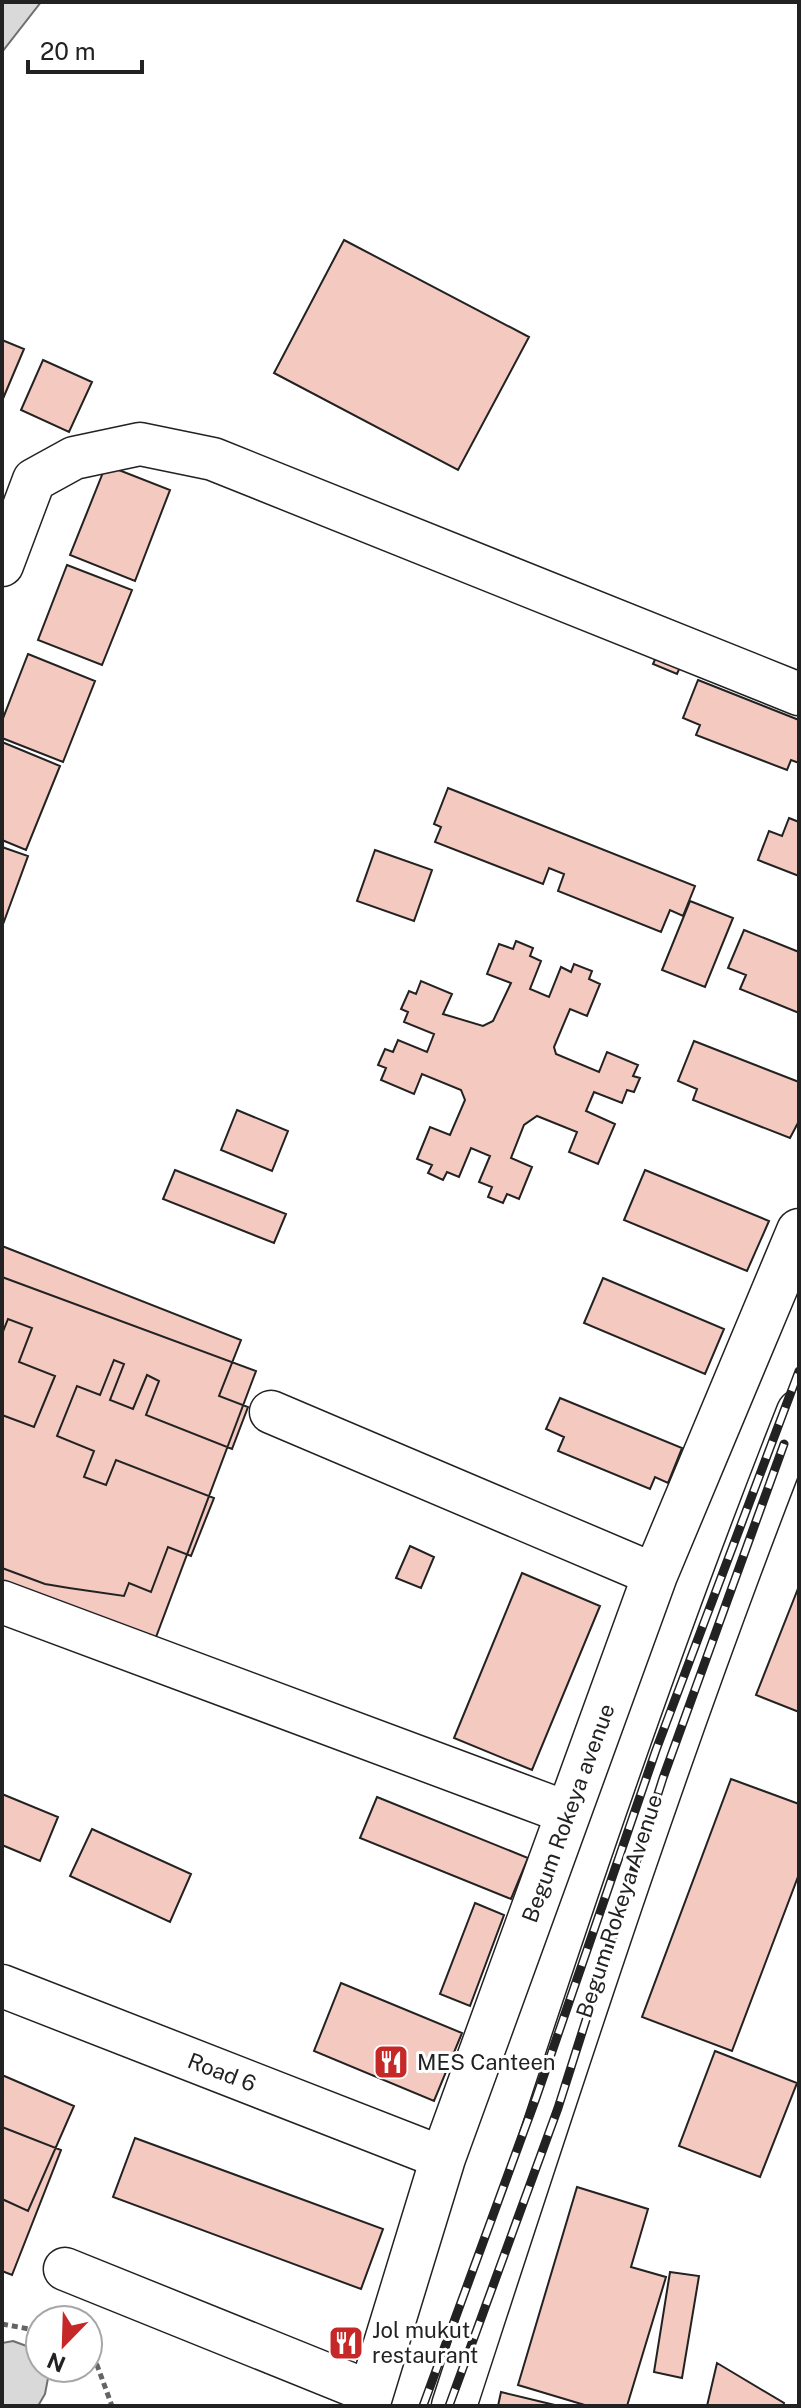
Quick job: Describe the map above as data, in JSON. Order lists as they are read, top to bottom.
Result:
{
  "streets": {
    "main road": ["Begum Rokeya avenue", "Begum Rokeya Avenue"],
    "street": ["Road 6"]
  },
  "crossings": [
    ["Begum Rokeya avenue", "Road 6"]
  ],
  "places": {
    "restaurant": ["MES Canteen", "Jol mukut restaurant"]
  },
  "scale_bar": "20 m",
  "north": "bottom left"
}
